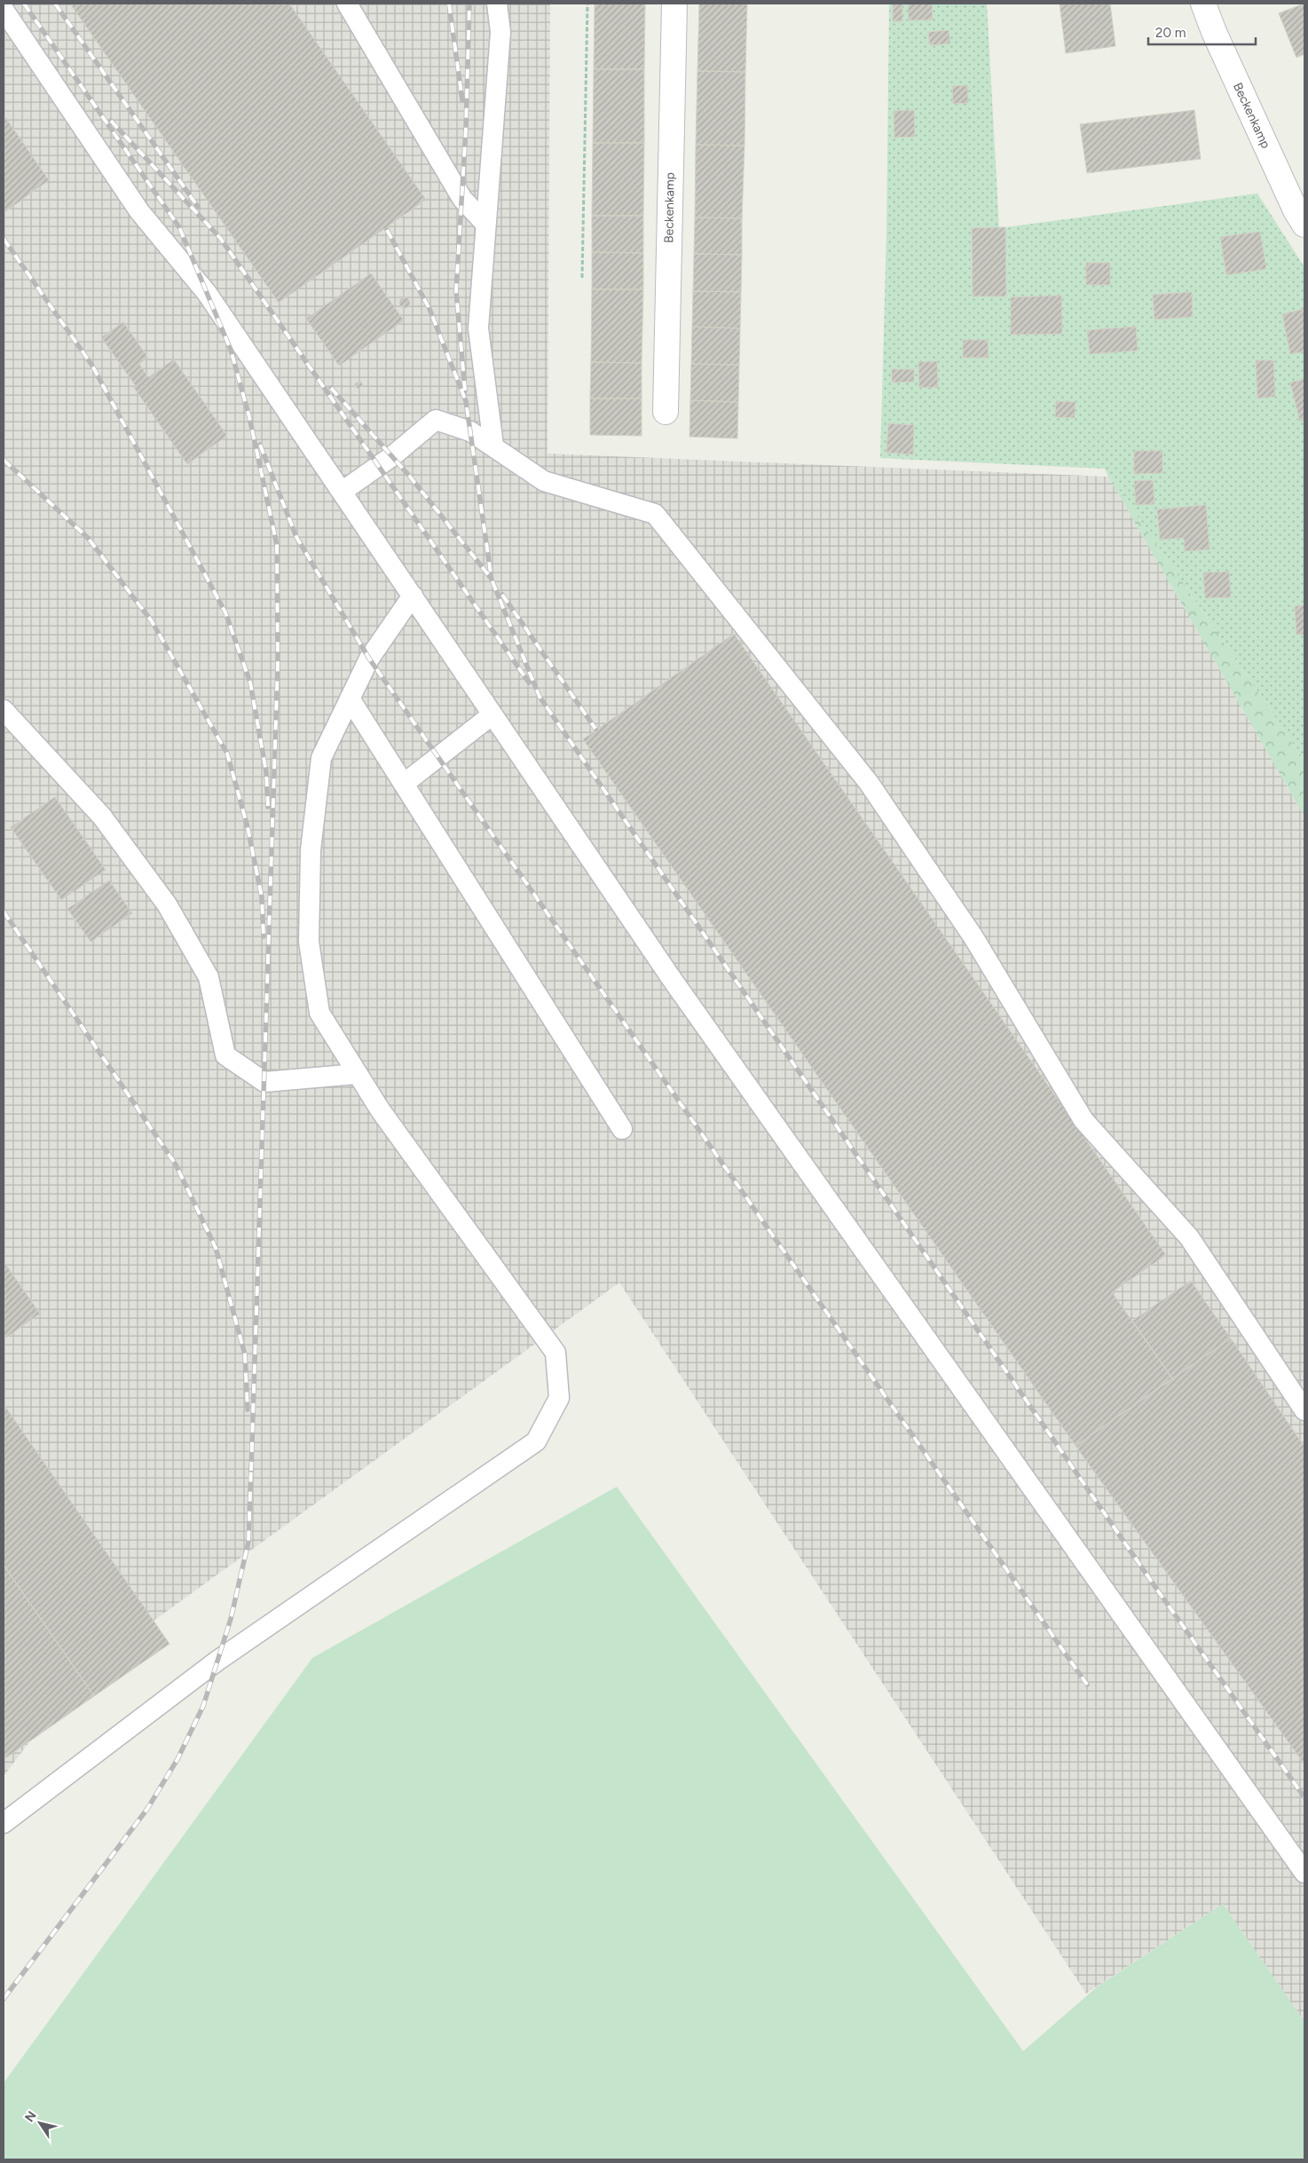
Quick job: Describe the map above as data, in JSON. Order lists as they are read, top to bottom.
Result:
{
  "streets": {
    "street": ["Beckenkamp"]
  },
  "scale_bar": "20 m",
  "north": "top left"
}
